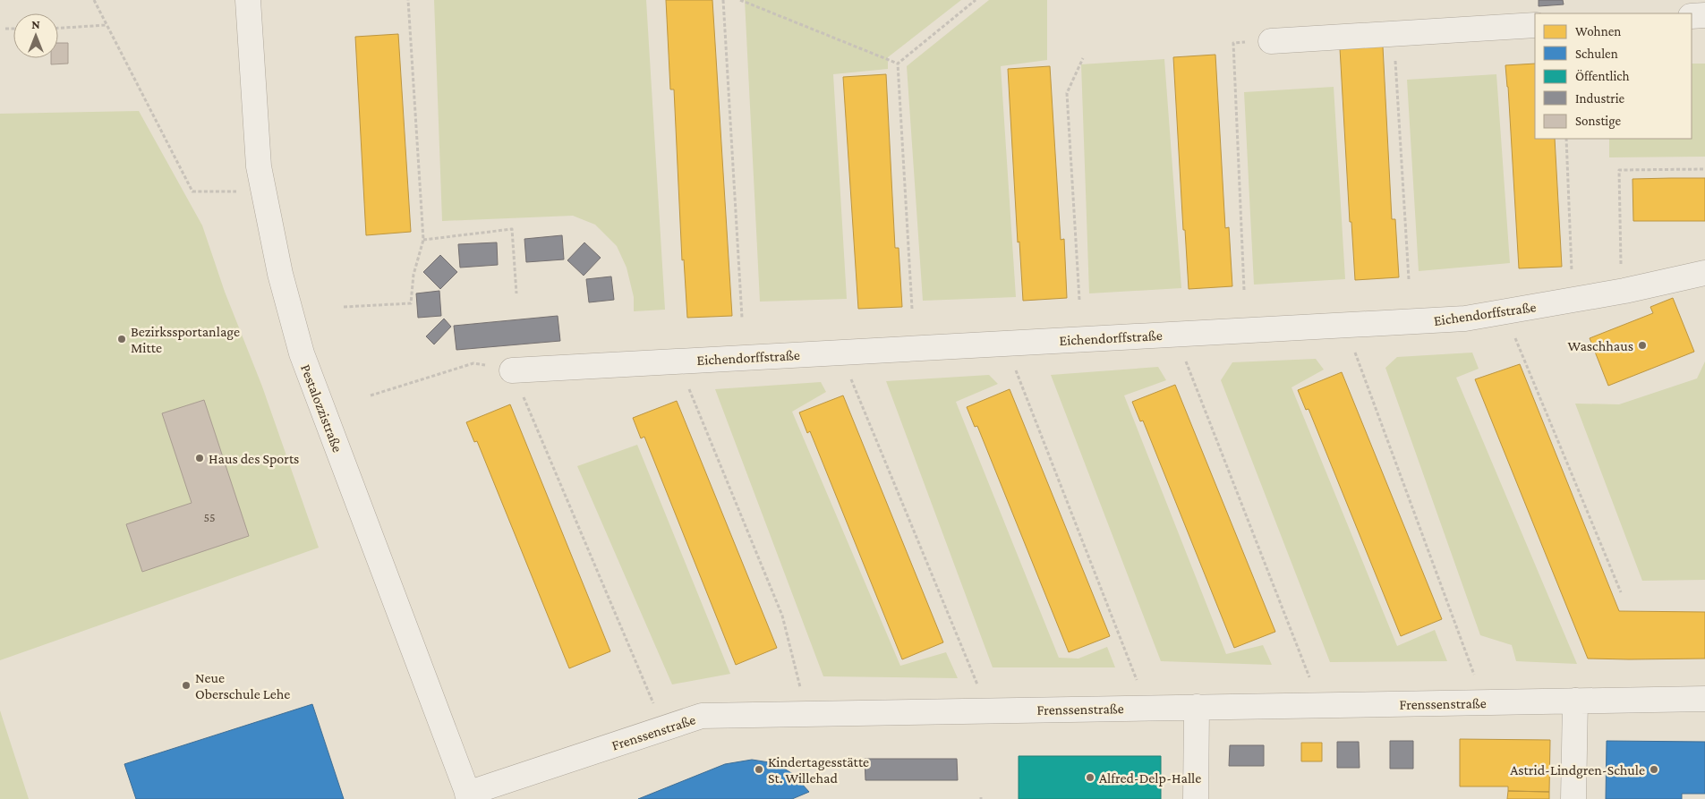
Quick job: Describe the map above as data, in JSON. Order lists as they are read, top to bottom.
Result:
{
  "streets": {
    "street": ["Eichendorffstraße", "Pestalozzistraße", "Frenssenstraße"]
  },
  "crossings": [
    ["Pestalozzistraße", "Frenssenstraße"]
  ],
  "places": [
    "Bezirkssportanlage Mitte",
    "Waschhaus",
    "Haus des Sports",
    "Neue Oberschule Lehe",
    "Kindertagesstätte St. Willehad",
    "Astrid-Lindgren-Schule",
    "Alfred-Delp-Halle"
  ],
  "house_numbers": ["55"],
  "legend": [
    "Wohnen",
    "Schulen",
    "Öffentlich",
    "Industrie",
    "Sonstige"
  ],
  "north": "top"
}
